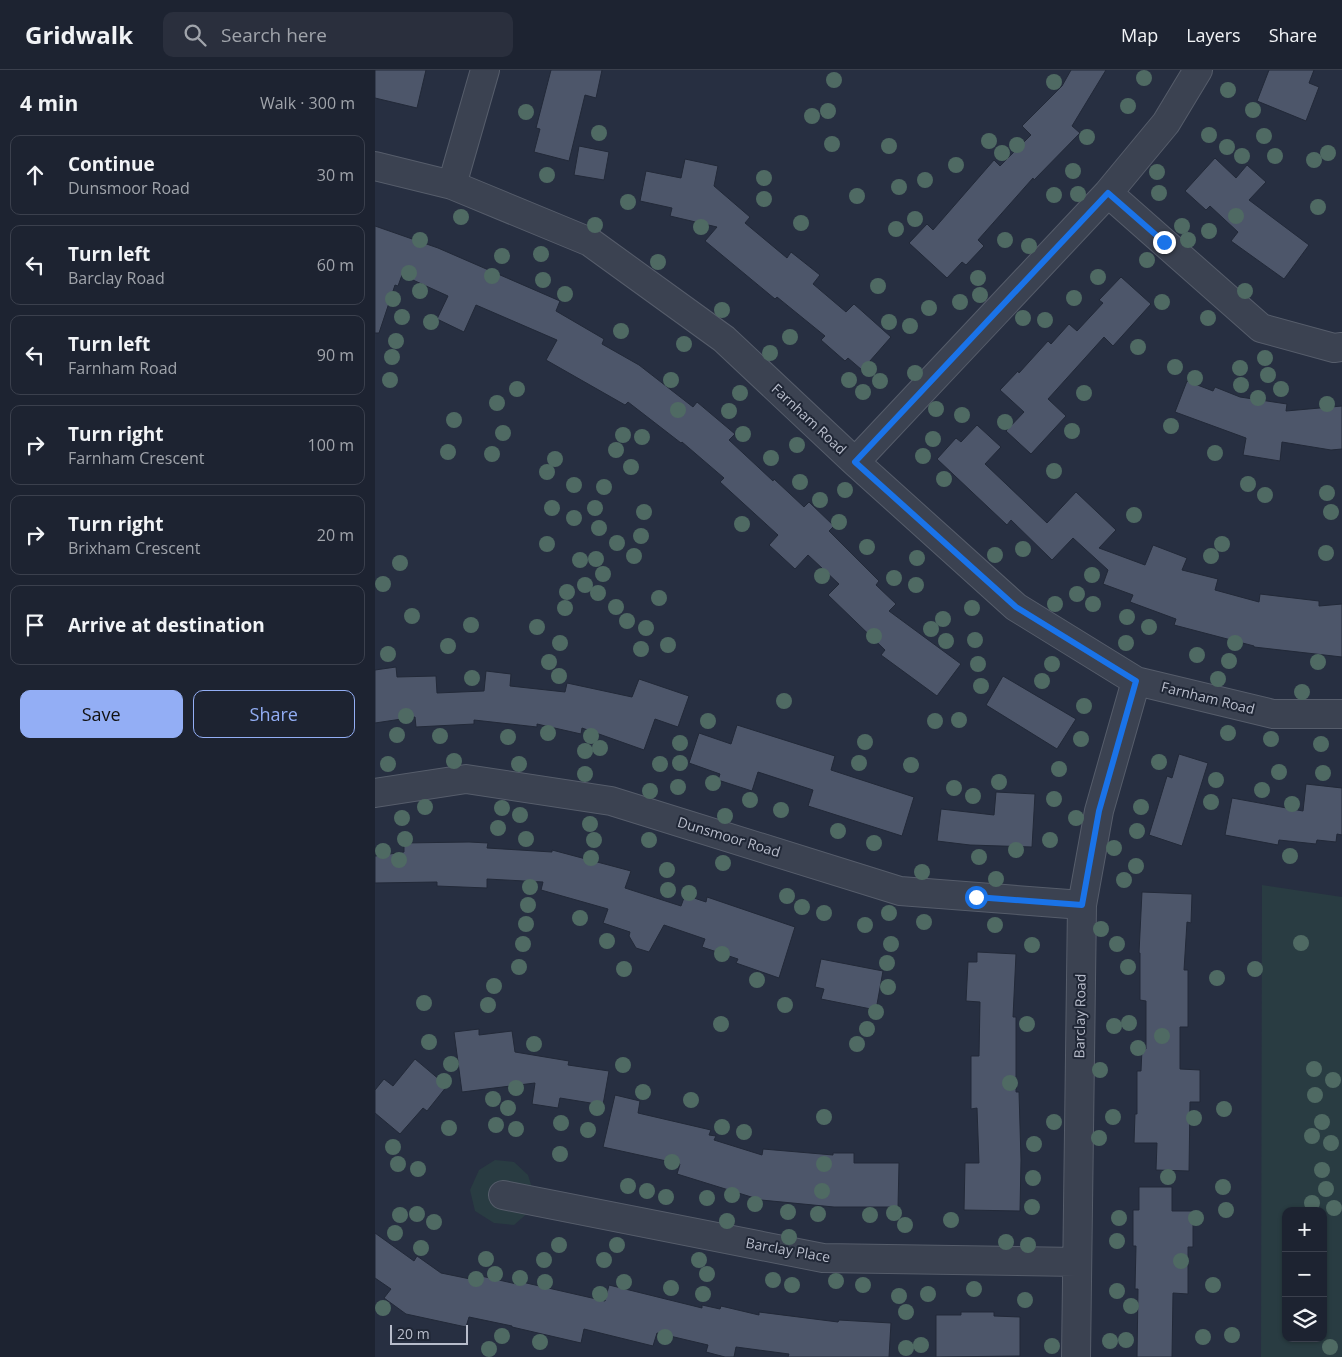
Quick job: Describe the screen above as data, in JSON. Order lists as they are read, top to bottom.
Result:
{
  "streets": {
    "street": [
      "Farnham Road",
      "Dunsmoor Road",
      "Barclay Road",
      "Barclay Place"
    ]
  },
  "crossings": [
    ["Farnham Road", "Barclay Road"],
    ["Dunsmoor Road", "Barclay Road"],
    ["Barclay Road", "Barclay Place"]
  ],
  "scale_bar": "20 m",
  "page": {
    "header": "Gridwalk",
    "search": "Search here",
    "nav": ["Map", "Layers", "Share"],
    "heading": ["4 min", "Walk · 300 m"],
    "list": [
      ["Continue", "Dunsmoor Road", "30 m"],
      ["Turn left", "Barclay Road", "60 m"],
      ["Turn left", "Farnham Road", "90 m"],
      ["Turn right", "Farnham Crescent", "100 m"],
      ["Turn right", "Brixham Crescent", "20 m"],
      "Arrive at destination"
    ],
    "buttons": ["Save", "Share"],
    "map_buttons": ["+", "−"],
    "scale": "20 m"
  }
}
